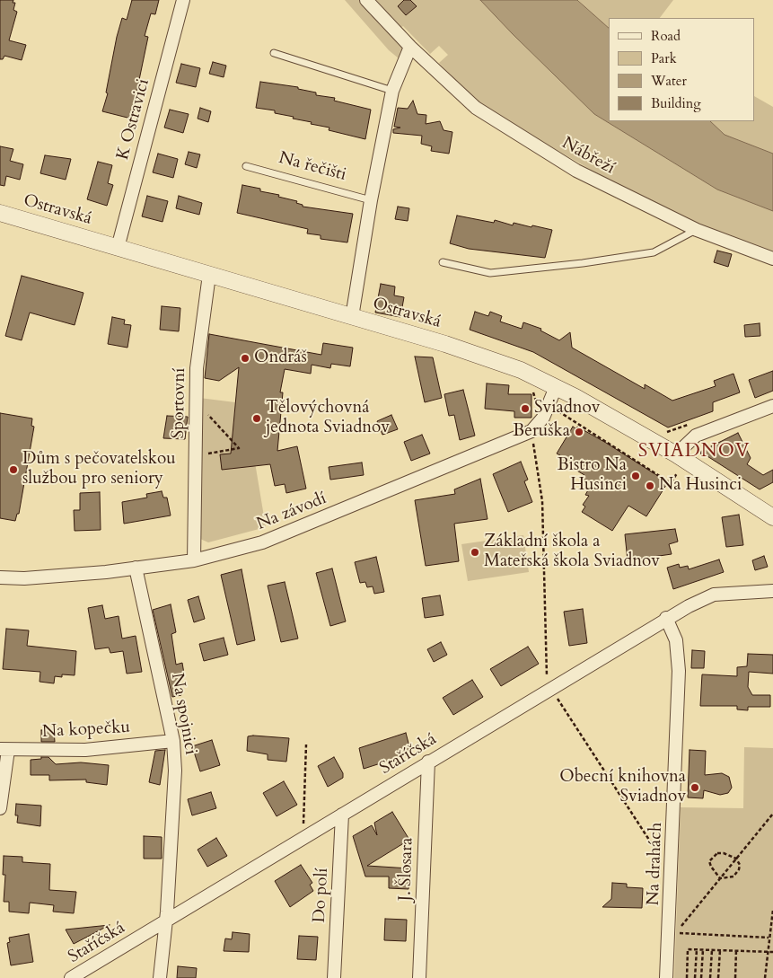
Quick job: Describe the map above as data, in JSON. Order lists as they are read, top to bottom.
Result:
{
  "streets": {
    "street": [
      "K Ostravici",
      "Nábřeží",
      "Ostravská",
      "Sportovní",
      "Na závodí",
      "Na spojnici",
      "Na kopečku",
      "Staříčská",
      "Na drahách",
      "J. Šlosara",
      "Do polí"
    ],
    "lane": ["Na řečišti"]
  },
  "crossings": [
    ["K Ostravici", "Ostravská"],
    ["Ostravská", "Sportovní"],
    ["Ostravská", "Na závodí"],
    ["Sportovní", "Na závodí"],
    ["Na závodí", "Na spojnici"],
    ["Na spojnici", "Na kopečku"],
    ["Na spojnici", "Staříčská"],
    ["Staříčská", "Na drahách"],
    ["Staříčská", "J. Šlosara"],
    ["Staříčská", "Do polí"]
  ],
  "districts": ["SVIADNOV"],
  "places": [
    "Ondráš",
    "Sviadnov",
    "Tělovýchovná jednota Sviadnov",
    "Beruška",
    "Dům s pečovatelskou službou pro seniory",
    "Bistro Na Husinci",
    "Na Husinci",
    "Základní škola a Mateřská škola Sviadnov",
    "Obecní knihovna Sviadnov"
  ],
  "legend": [
    "Road",
    "Park",
    "Water",
    "Building"
  ]
}
